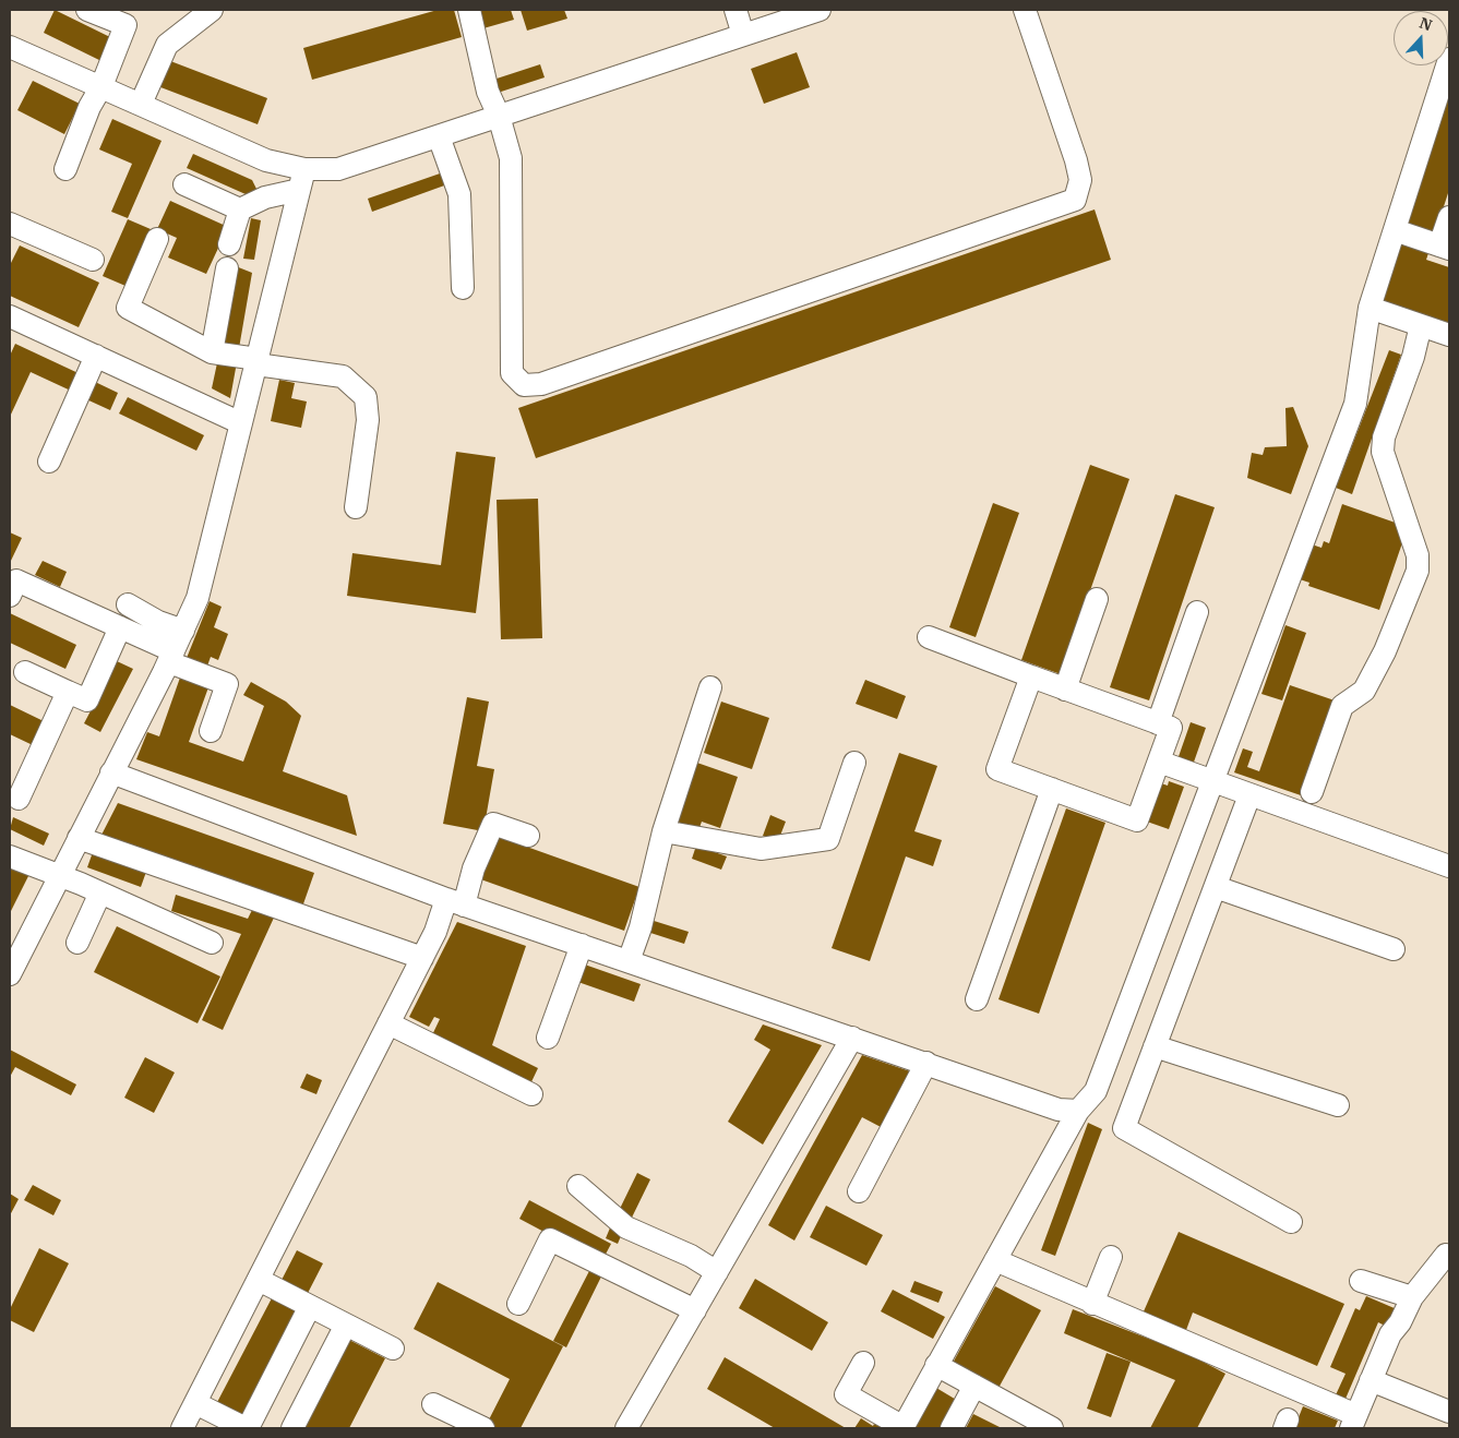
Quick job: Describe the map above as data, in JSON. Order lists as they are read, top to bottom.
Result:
{
  "north": "top"
}
